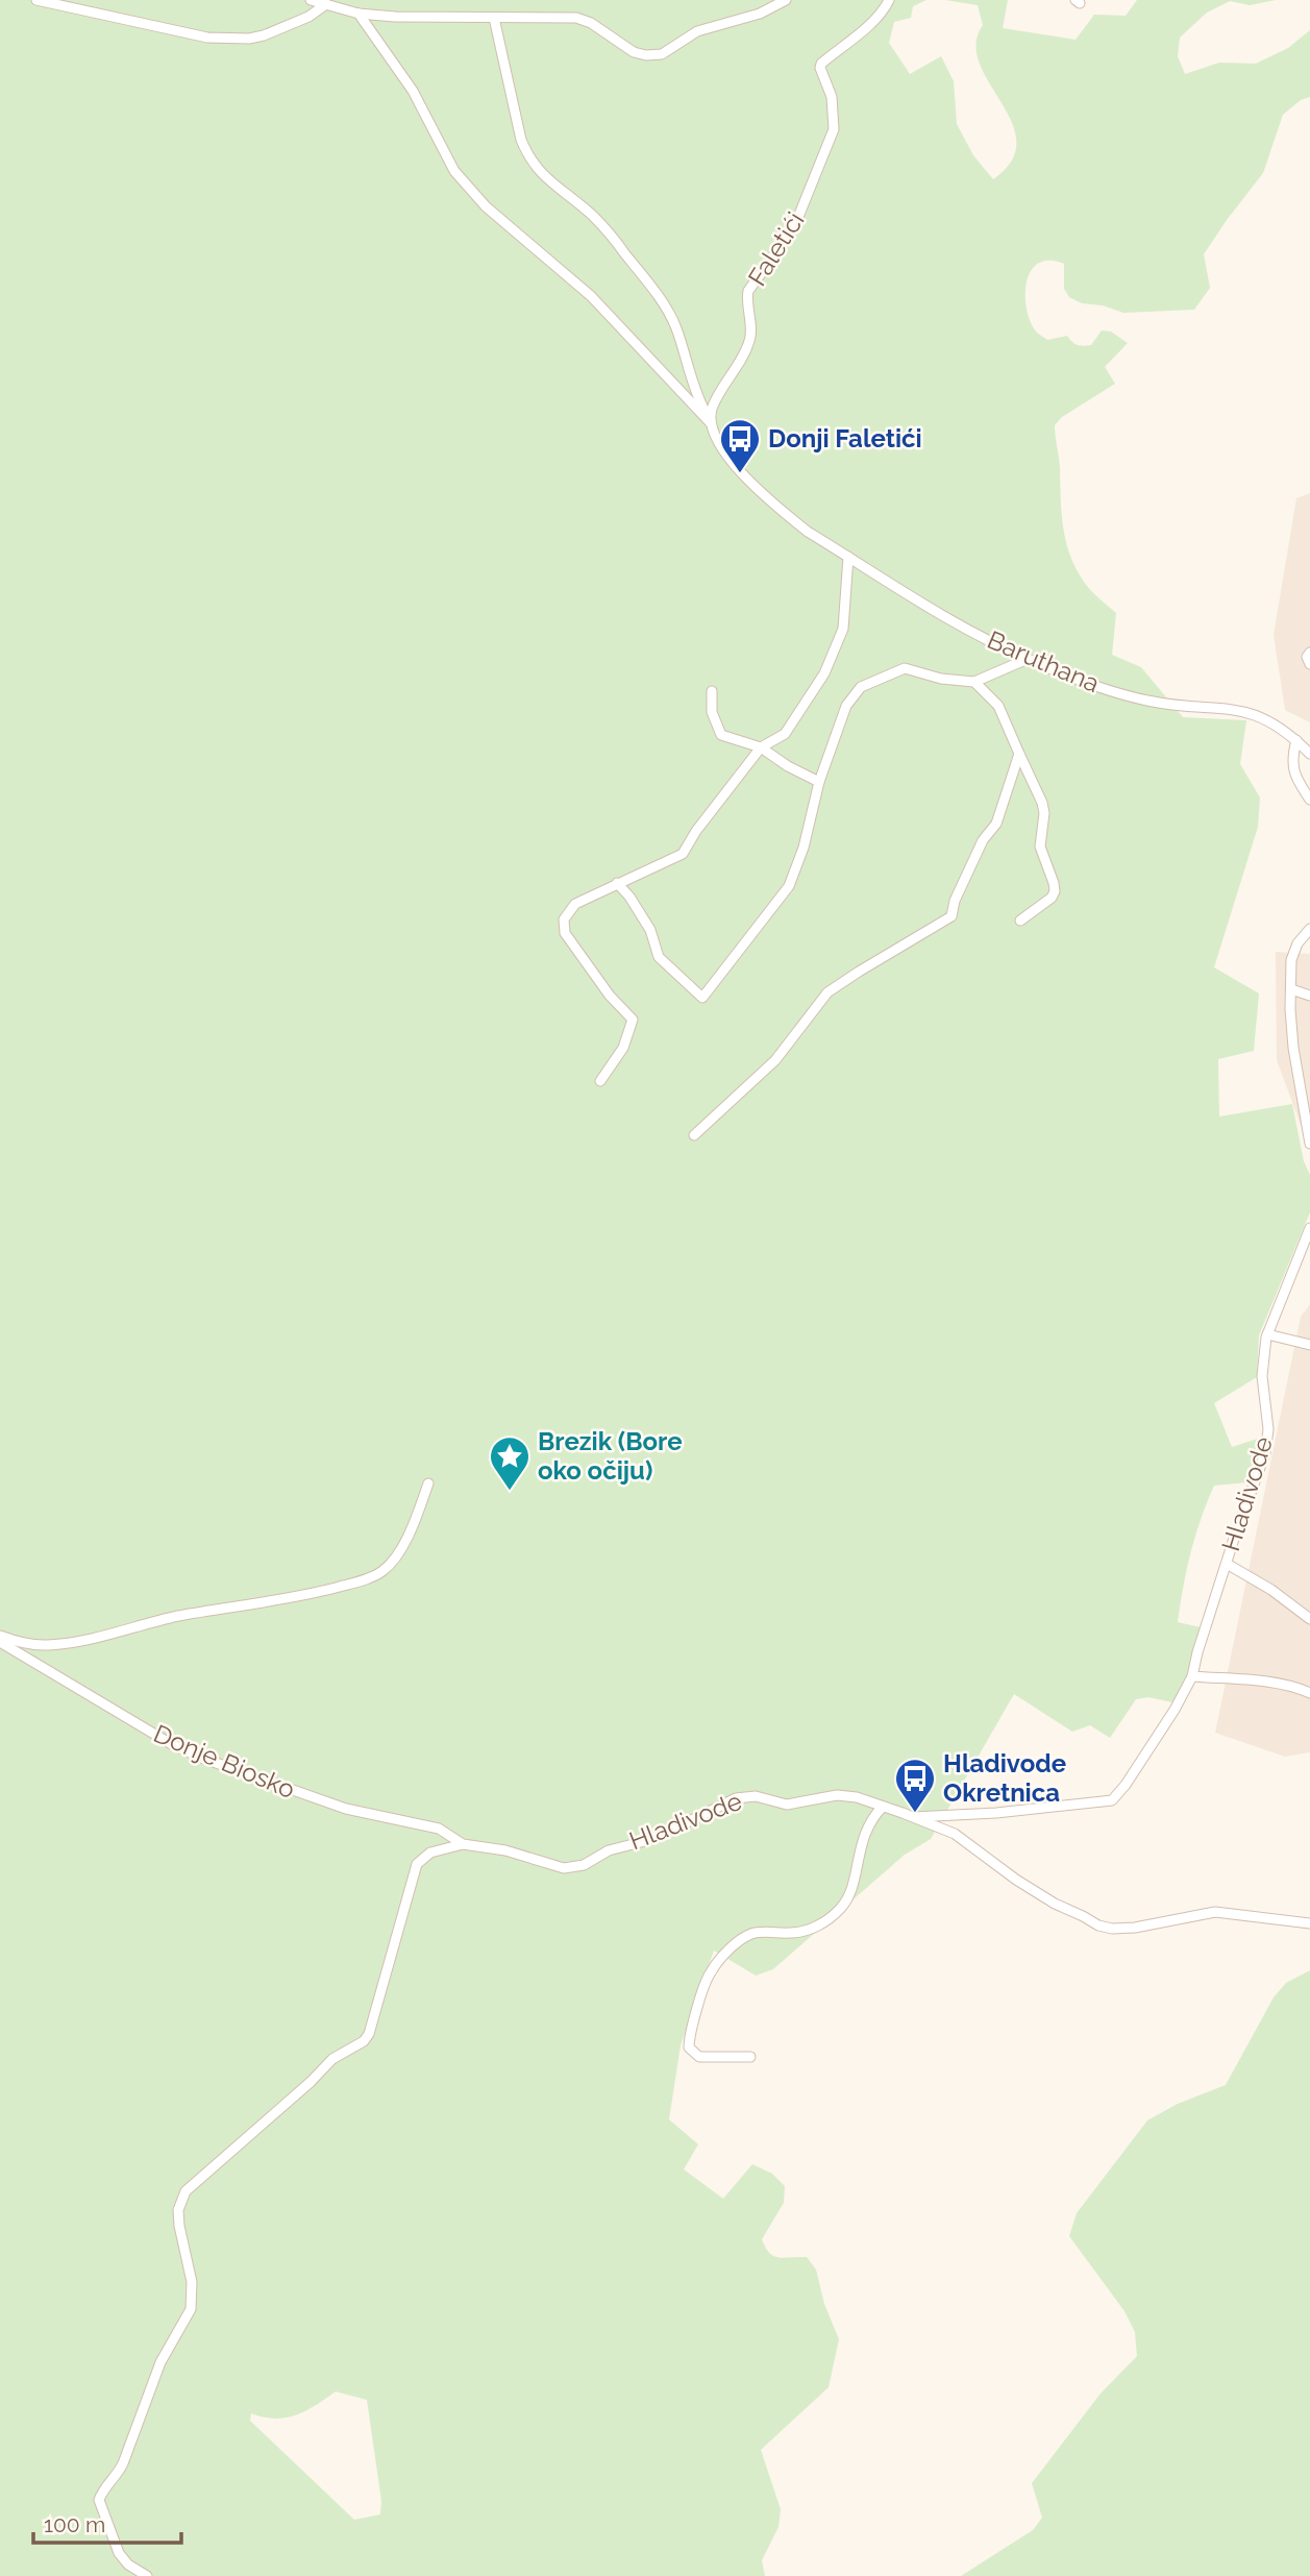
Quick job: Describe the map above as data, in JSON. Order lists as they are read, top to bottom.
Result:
{
  "streets": {
    "street": [
      "Faletići",
      "Baruthana",
      "Hladivode",
      "Donje Biosko"
    ]
  },
  "crossings": [
    ["Faletići", "Baruthana"],
    ["Hladivode", "Donje Biosko"]
  ],
  "places": {
    "bus stop": ["Donji Faletići", "Hladivode Okretnica"],
    "place": ["Brezik (Bore oko očiju)"]
  },
  "scale_bar": "100 m"
}
